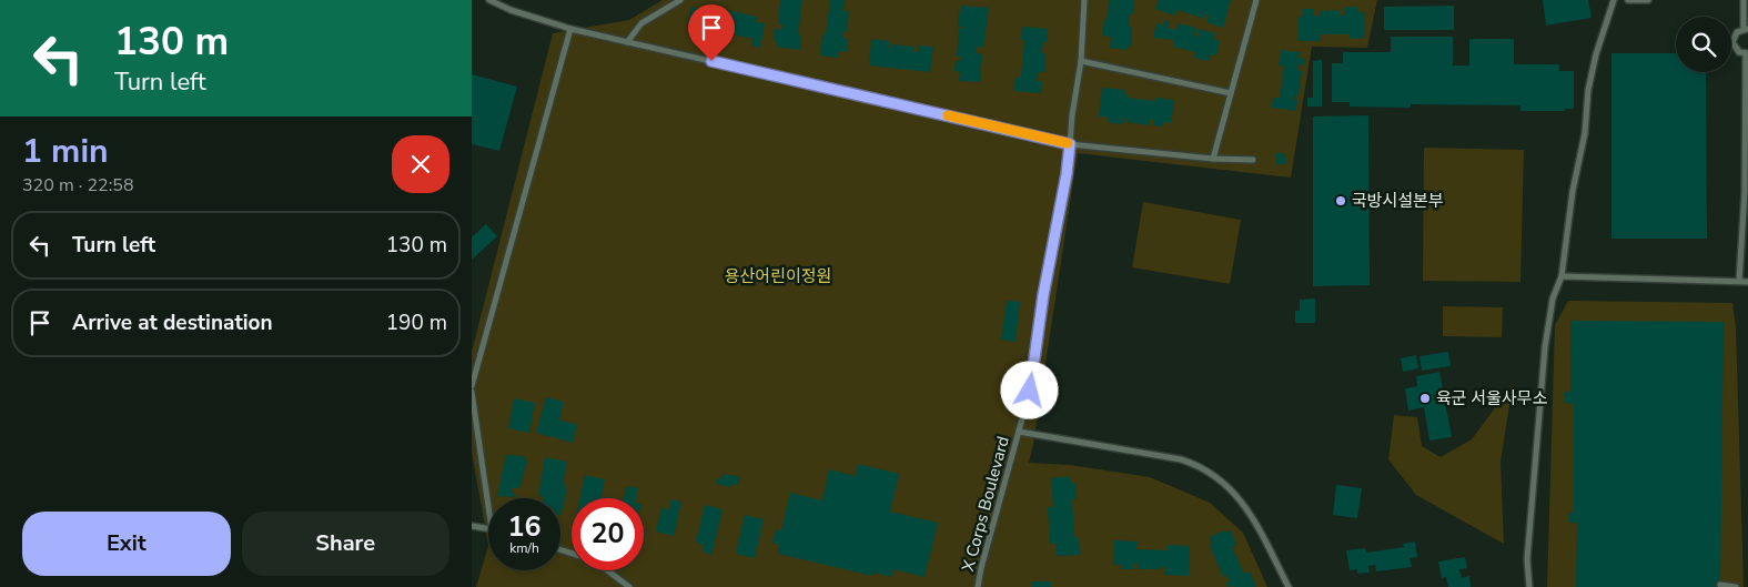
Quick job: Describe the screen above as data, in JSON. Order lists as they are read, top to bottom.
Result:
{
  "streets": {
    "lane": ["X Corps Boulevard"]
  },
  "parks": ["용산어린이정원"],
  "places": ["국방시설본부", "육군 서울사무소"],
  "page": {
    "turn": ["130 m", "Turn left"],
    "heading": ["1 min", "320 m · 22:58"],
    "list": [
      {
        "name": "Turn left",
        "value": "130 m"
      },
      {
        "name": "Arrive at destination",
        "value": "190 m"
      }
    ],
    "speed": "16 km/h",
    "limit": "20",
    "buttons": ["Exit", "Share"]
  }
}
